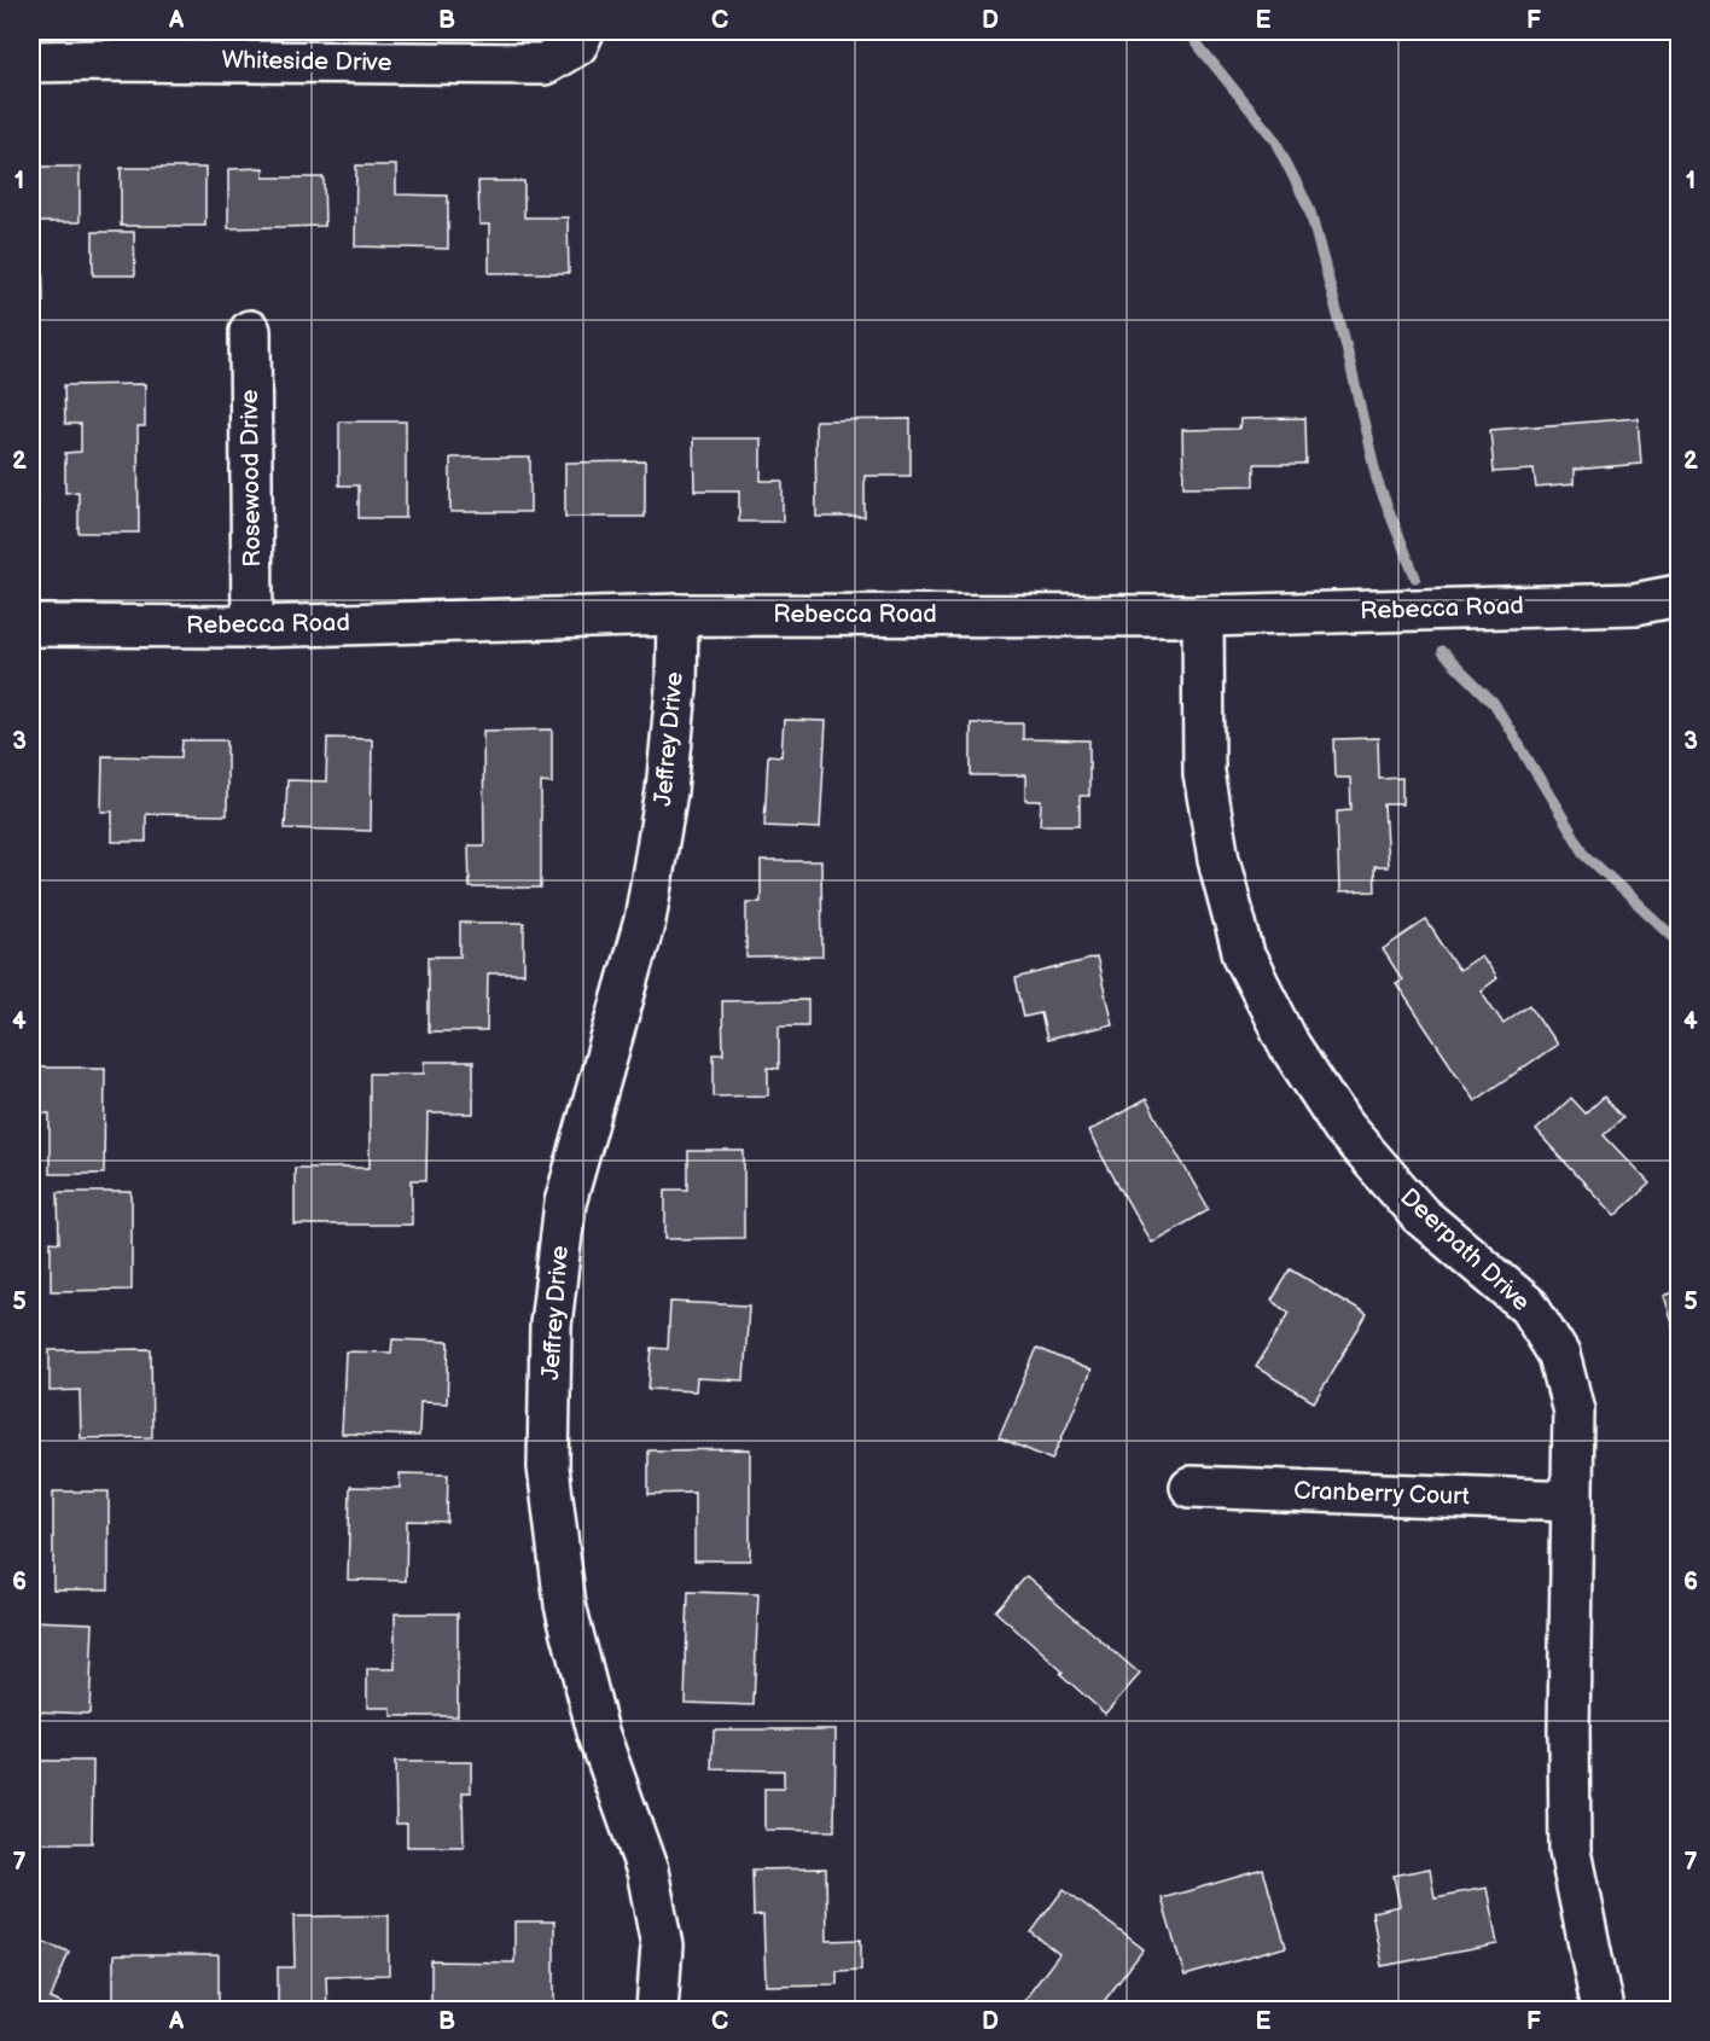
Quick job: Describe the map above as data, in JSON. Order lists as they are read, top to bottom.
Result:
{
  "streets": {
    "street": [
      "Whiteside Drive",
      "Rosewood Drive",
      "Rebecca Road",
      "Jeffrey Drive",
      "Deerpath Drive",
      "Cranberry Court"
    ]
  },
  "crossings": [
    ["Rosewood Drive", "Rebecca Road"],
    ["Rebecca Road", "Jeffrey Drive"],
    ["Rebecca Road", "Deerpath Drive"],
    ["Deerpath Drive", "Cranberry Court"]
  ],
  "grid": {
    "columns": [
      "A",
      "B",
      "C",
      "D",
      "E",
      "F"
    ],
    "rows": [
      "1",
      "2",
      "3",
      "4",
      "5",
      "6",
      "7"
    ]
  }
}
